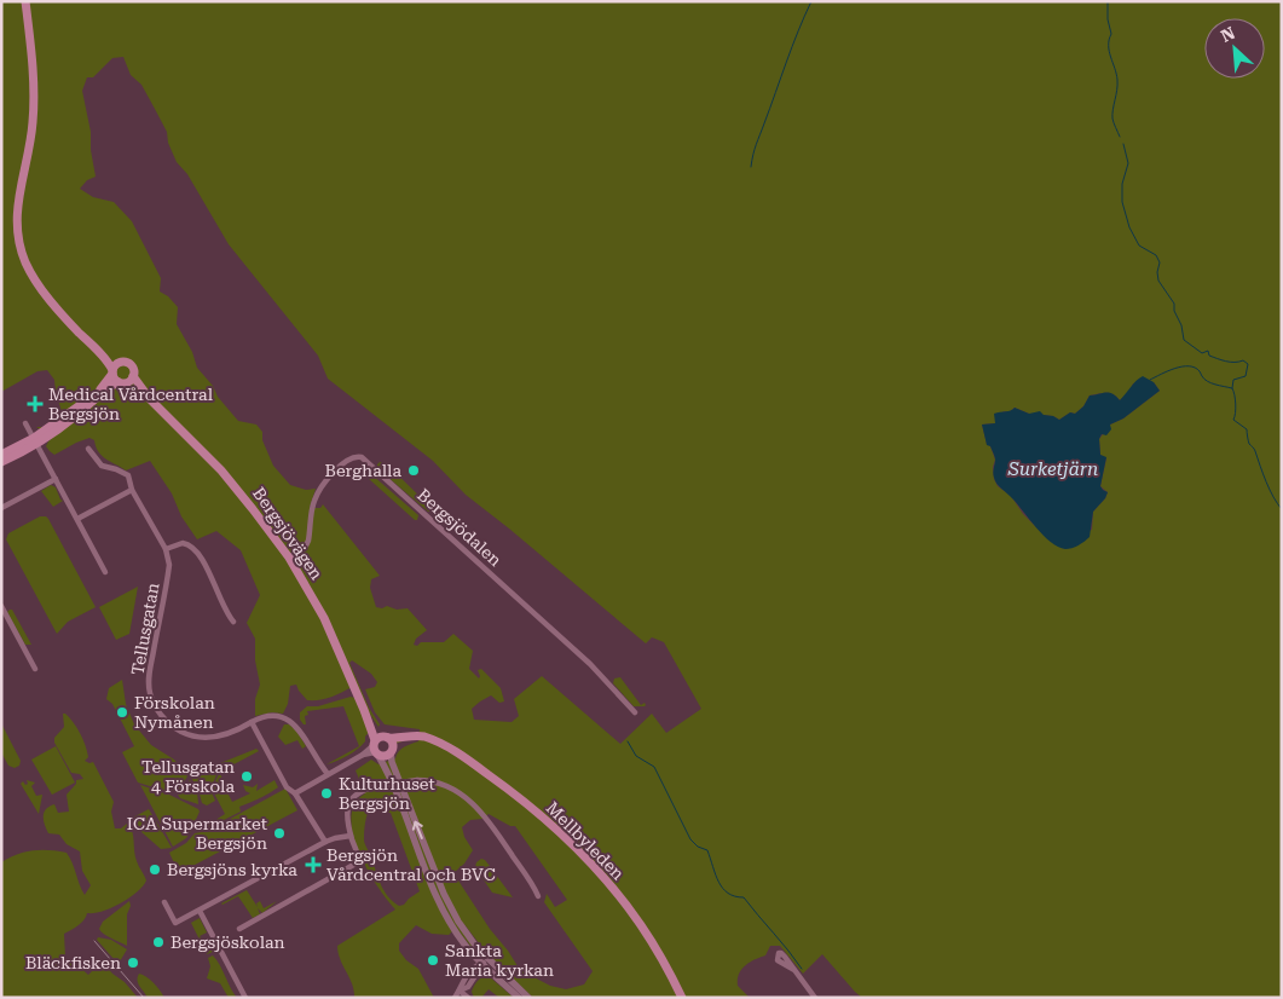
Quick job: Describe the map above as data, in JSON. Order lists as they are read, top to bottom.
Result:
{
  "streets": {
    "main road": ["Bergsjövägen", "Mellbyleden"],
    "street": ["Bergsjödalen", "Tellusgatan"]
  },
  "crossings": [
    ["Bergsjödalen", "Bergsjövägen"],
    ["Bergsjövägen", "Mellbyleden"]
  ],
  "water": ["Surketjärn"],
  "places": {
    "health": ["Medical Vårdcentral Bergsjön", "Bergsjön Vårdcentral och BVC"],
    "other": [
      "Berghalla",
      "Förskolan Nymånen",
      "Tellusgatan 4 Förskola",
      "Kulturhuset Bergsjön",
      "ICA Supermarket Bergsjön",
      "Bergsjöns kyrka",
      "Bergsjöskolan",
      "Sankta Maria kyrkan",
      "Bläckfisken"
    ]
  },
  "north": "top left"
}
